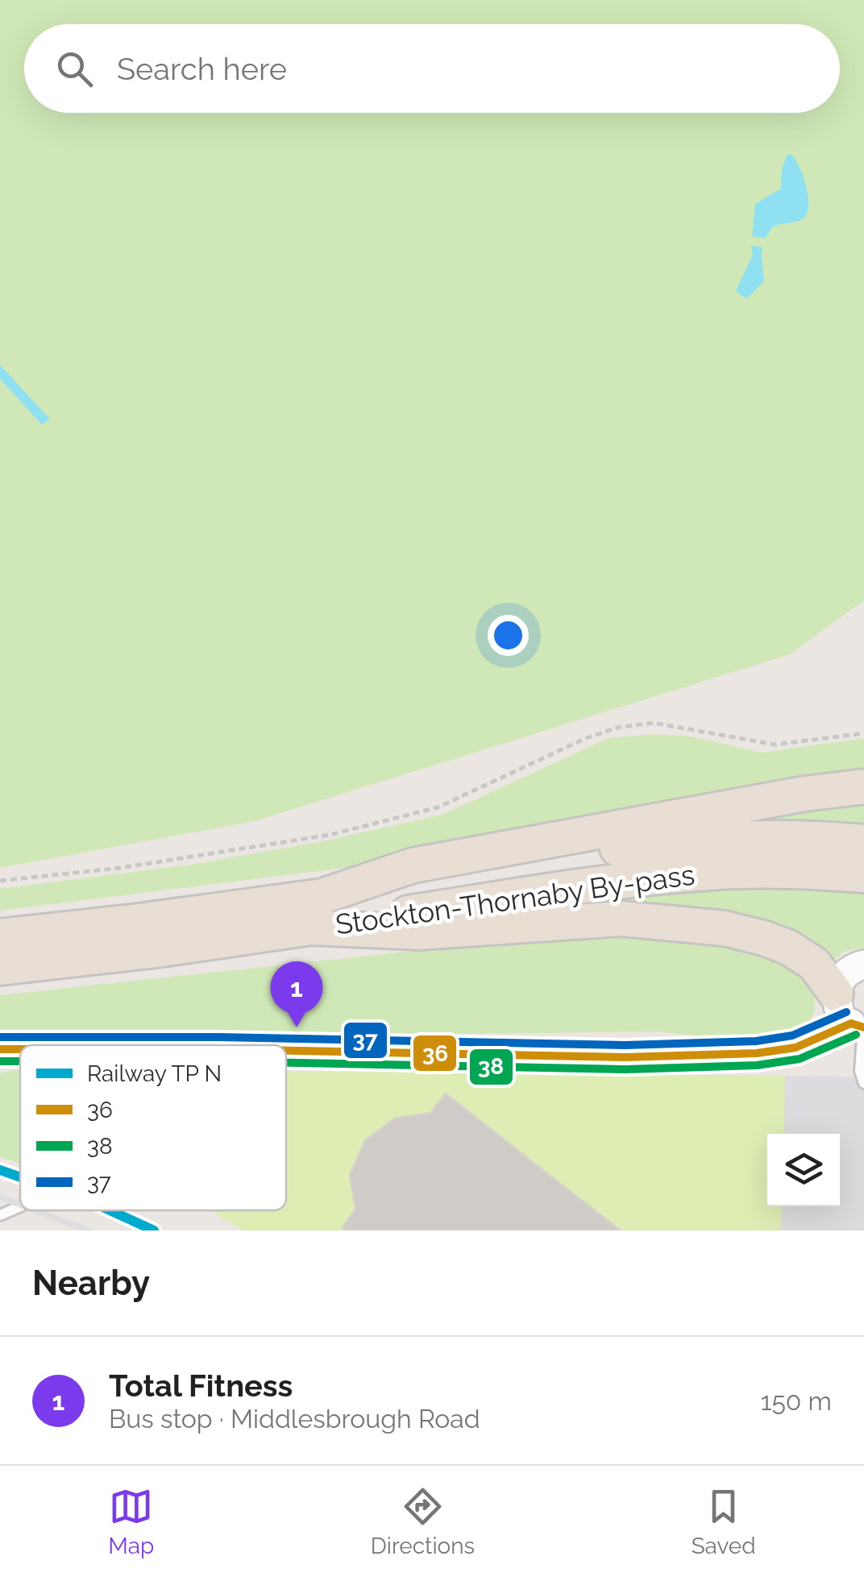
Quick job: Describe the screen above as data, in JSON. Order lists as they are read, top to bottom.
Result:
{
  "streets": {
    "highway": ["Stockton-Thornaby By-pass"]
  },
  "lines": ["transit line 37", "transit line 36", "transit line 38"],
  "legend": [
    "Railway TP N",
    "36",
    "38",
    "37"
  ],
  "page": {
    "search": "Search here",
    "pins": "1",
    "heading": "Nearby",
    "list": [
      {
        "mark": "1",
        "name": "Total Fitness",
        "note": "Bus stop · Middlesbrough Road",
        "value": "150 m"
      }
    ],
    "nav": ["Map", "Directions", "Saved"]
  }
}
